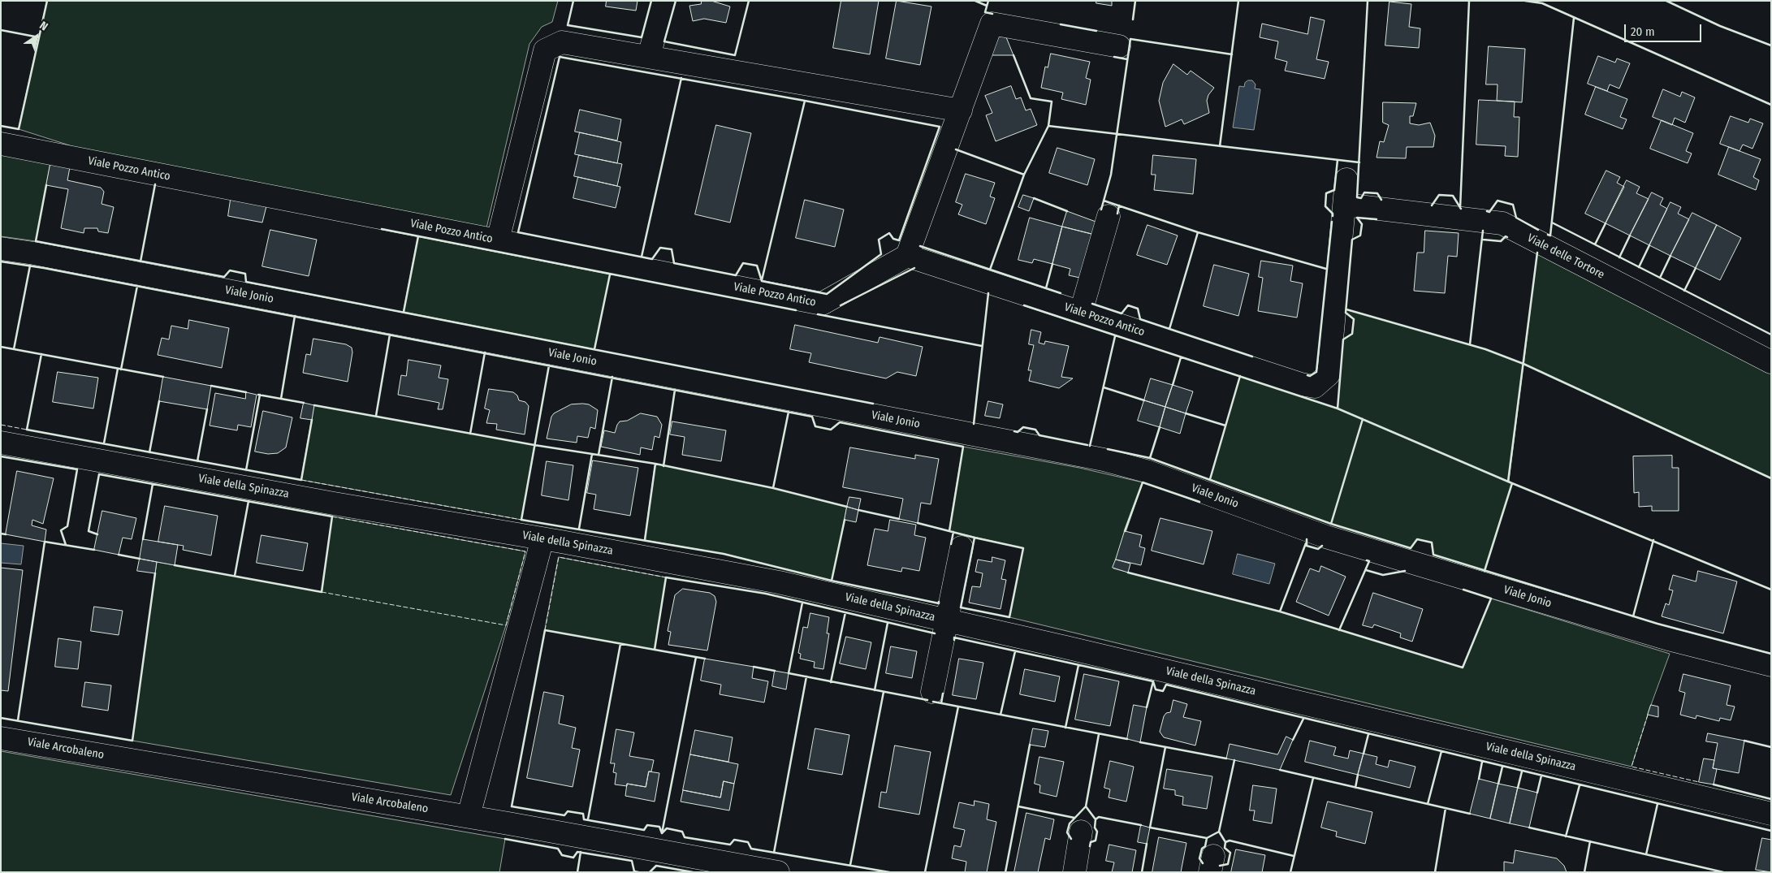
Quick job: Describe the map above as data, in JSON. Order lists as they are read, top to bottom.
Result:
{
  "streets": {
    "street": [
      "Viale Pozzo Antico",
      "Viale delle Tortore",
      "Viale Jonio",
      "Viale della Spinazza",
      "Viale Arcobaleno"
    ]
  },
  "crossings": [
    ["Viale Pozzo Antico", "Viale delle Tortore"]
  ],
  "scale_bar": "20 m",
  "north": "top right"
}
